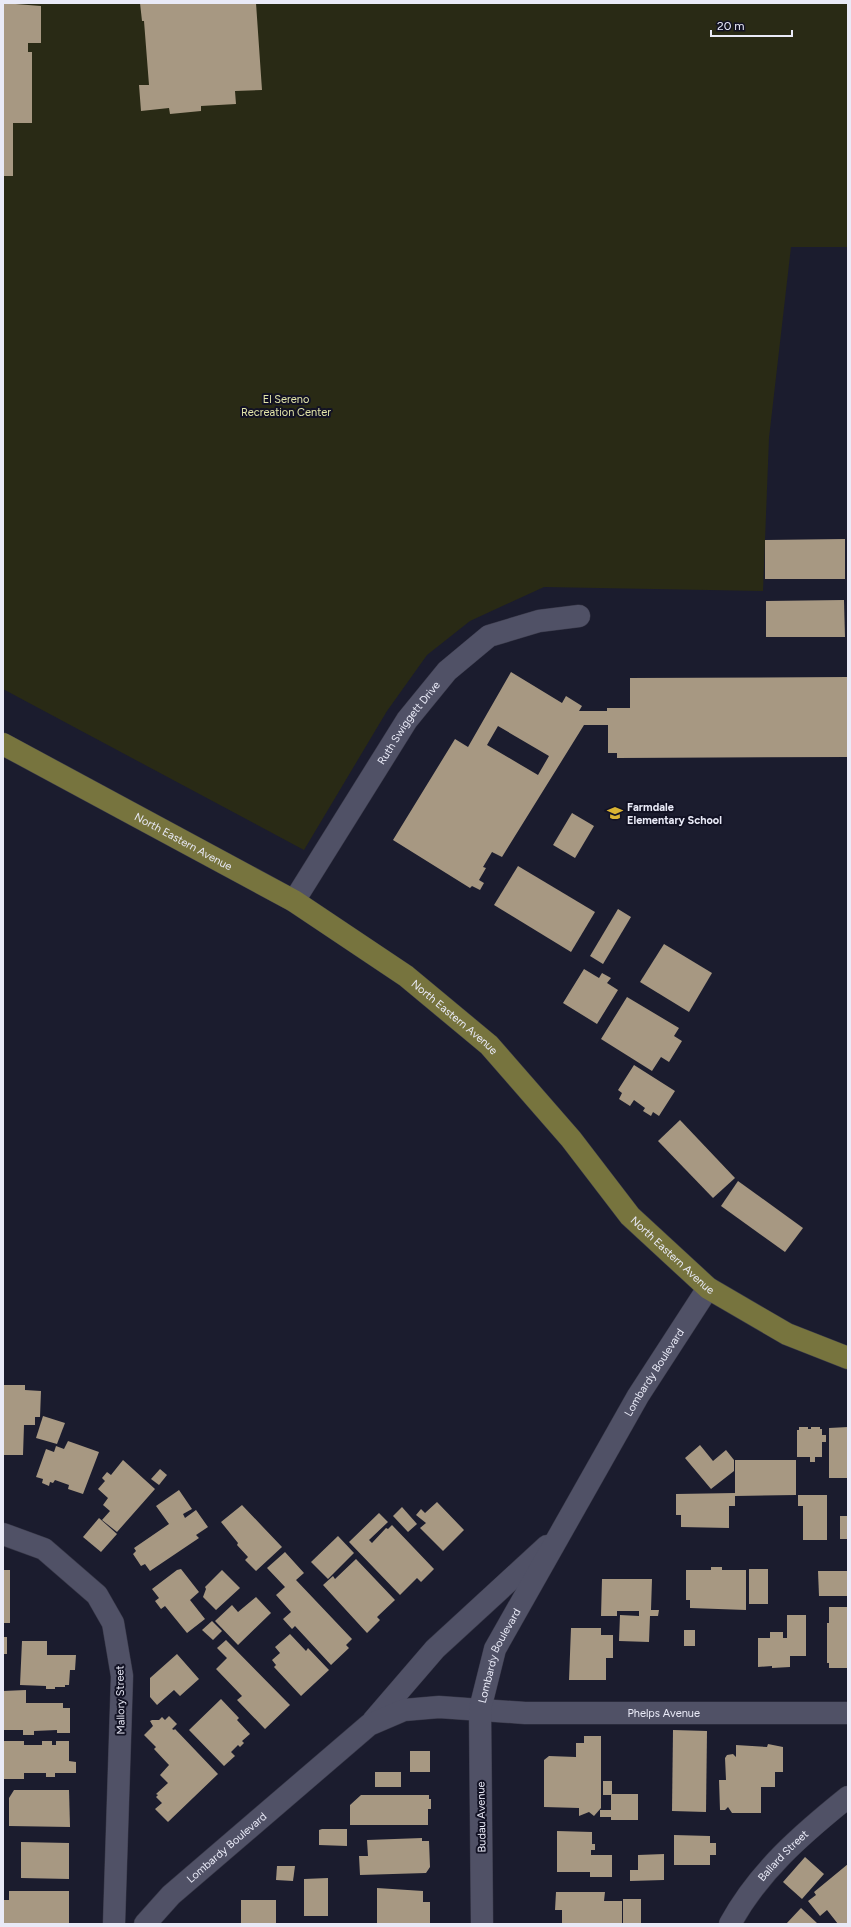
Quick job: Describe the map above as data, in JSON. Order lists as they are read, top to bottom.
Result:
{
  "streets": {
    "main road": ["North Eastern Avenue"],
    "street": [
      "Ruth Swiggett Drive",
      "Lombardy Boulevard",
      "Mallory Street",
      "Phelps Avenue",
      "Budau Avenue",
      "Ballard Street"
    ]
  },
  "crossings": [
    ["Ruth Swiggett Drive", "North Eastern Avenue"],
    ["North Eastern Avenue", "Lombardy Boulevard"],
    ["Lombardy Boulevard", "Phelps Avenue"],
    ["Lombardy Boulevard", "Budau Avenue"],
    ["Phelps Avenue", "Budau Avenue"]
  ],
  "parks": ["El Sereno Recreation Center"],
  "places": {
    "school or university": ["Farmdale Elementary School"]
  },
  "scale_bar": "20 m"
}
